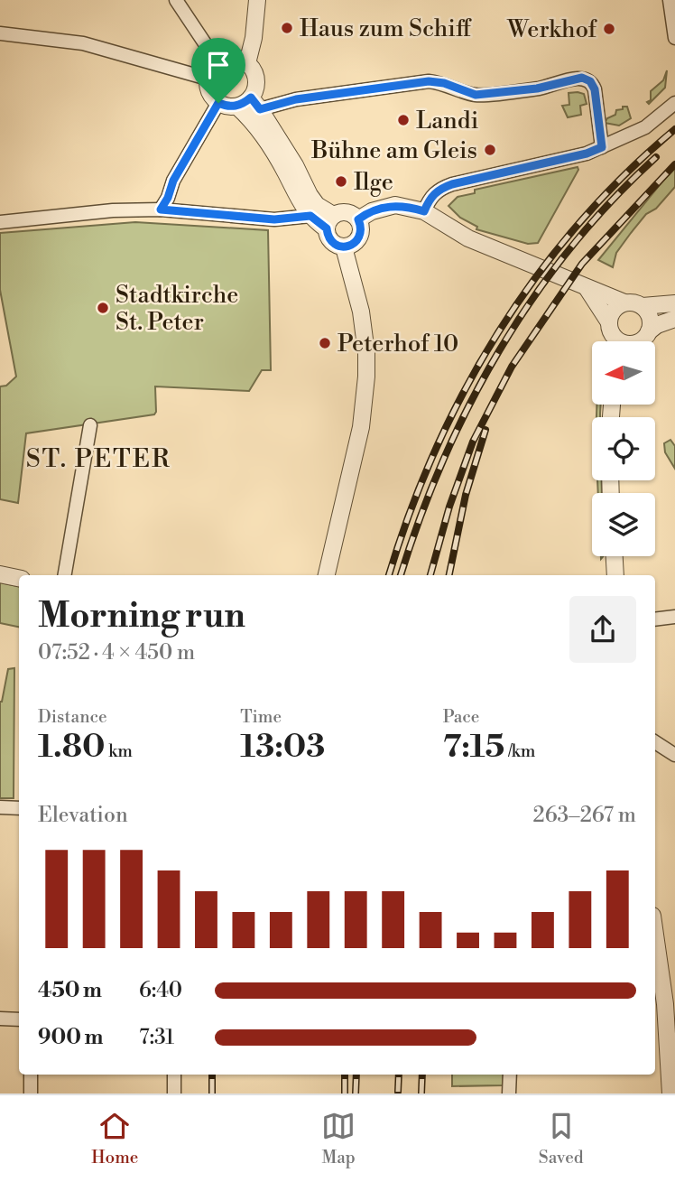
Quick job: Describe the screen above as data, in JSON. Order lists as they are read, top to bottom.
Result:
{
  "districts": ["ST. PETER"],
  "places": [
    "Haus zum Schiff",
    "Werkhof",
    "Landi",
    "Bühne am Gleis",
    "Ilge",
    "Stadtkirche St. Peter",
    "Peterhof 10"
  ],
  "north": "left",
  "page": {
    "heading": ["Morning run", "07:52 · 4 × 450 m"],
    "stats": [
      ["Distance", "1.80 km"],
      ["Time", "13:03"],
      ["Pace", "7:15 /km"]
    ],
    "chart": ["Elevation", "263–267 m"],
    "list": [
      {
        "name": "450 m",
        "note": "6:40"
      },
      {
        "name": "900 m",
        "note": "7:31"
      }
    ],
    "tabs": ["Home", "Map", "Saved"]
  }
}
